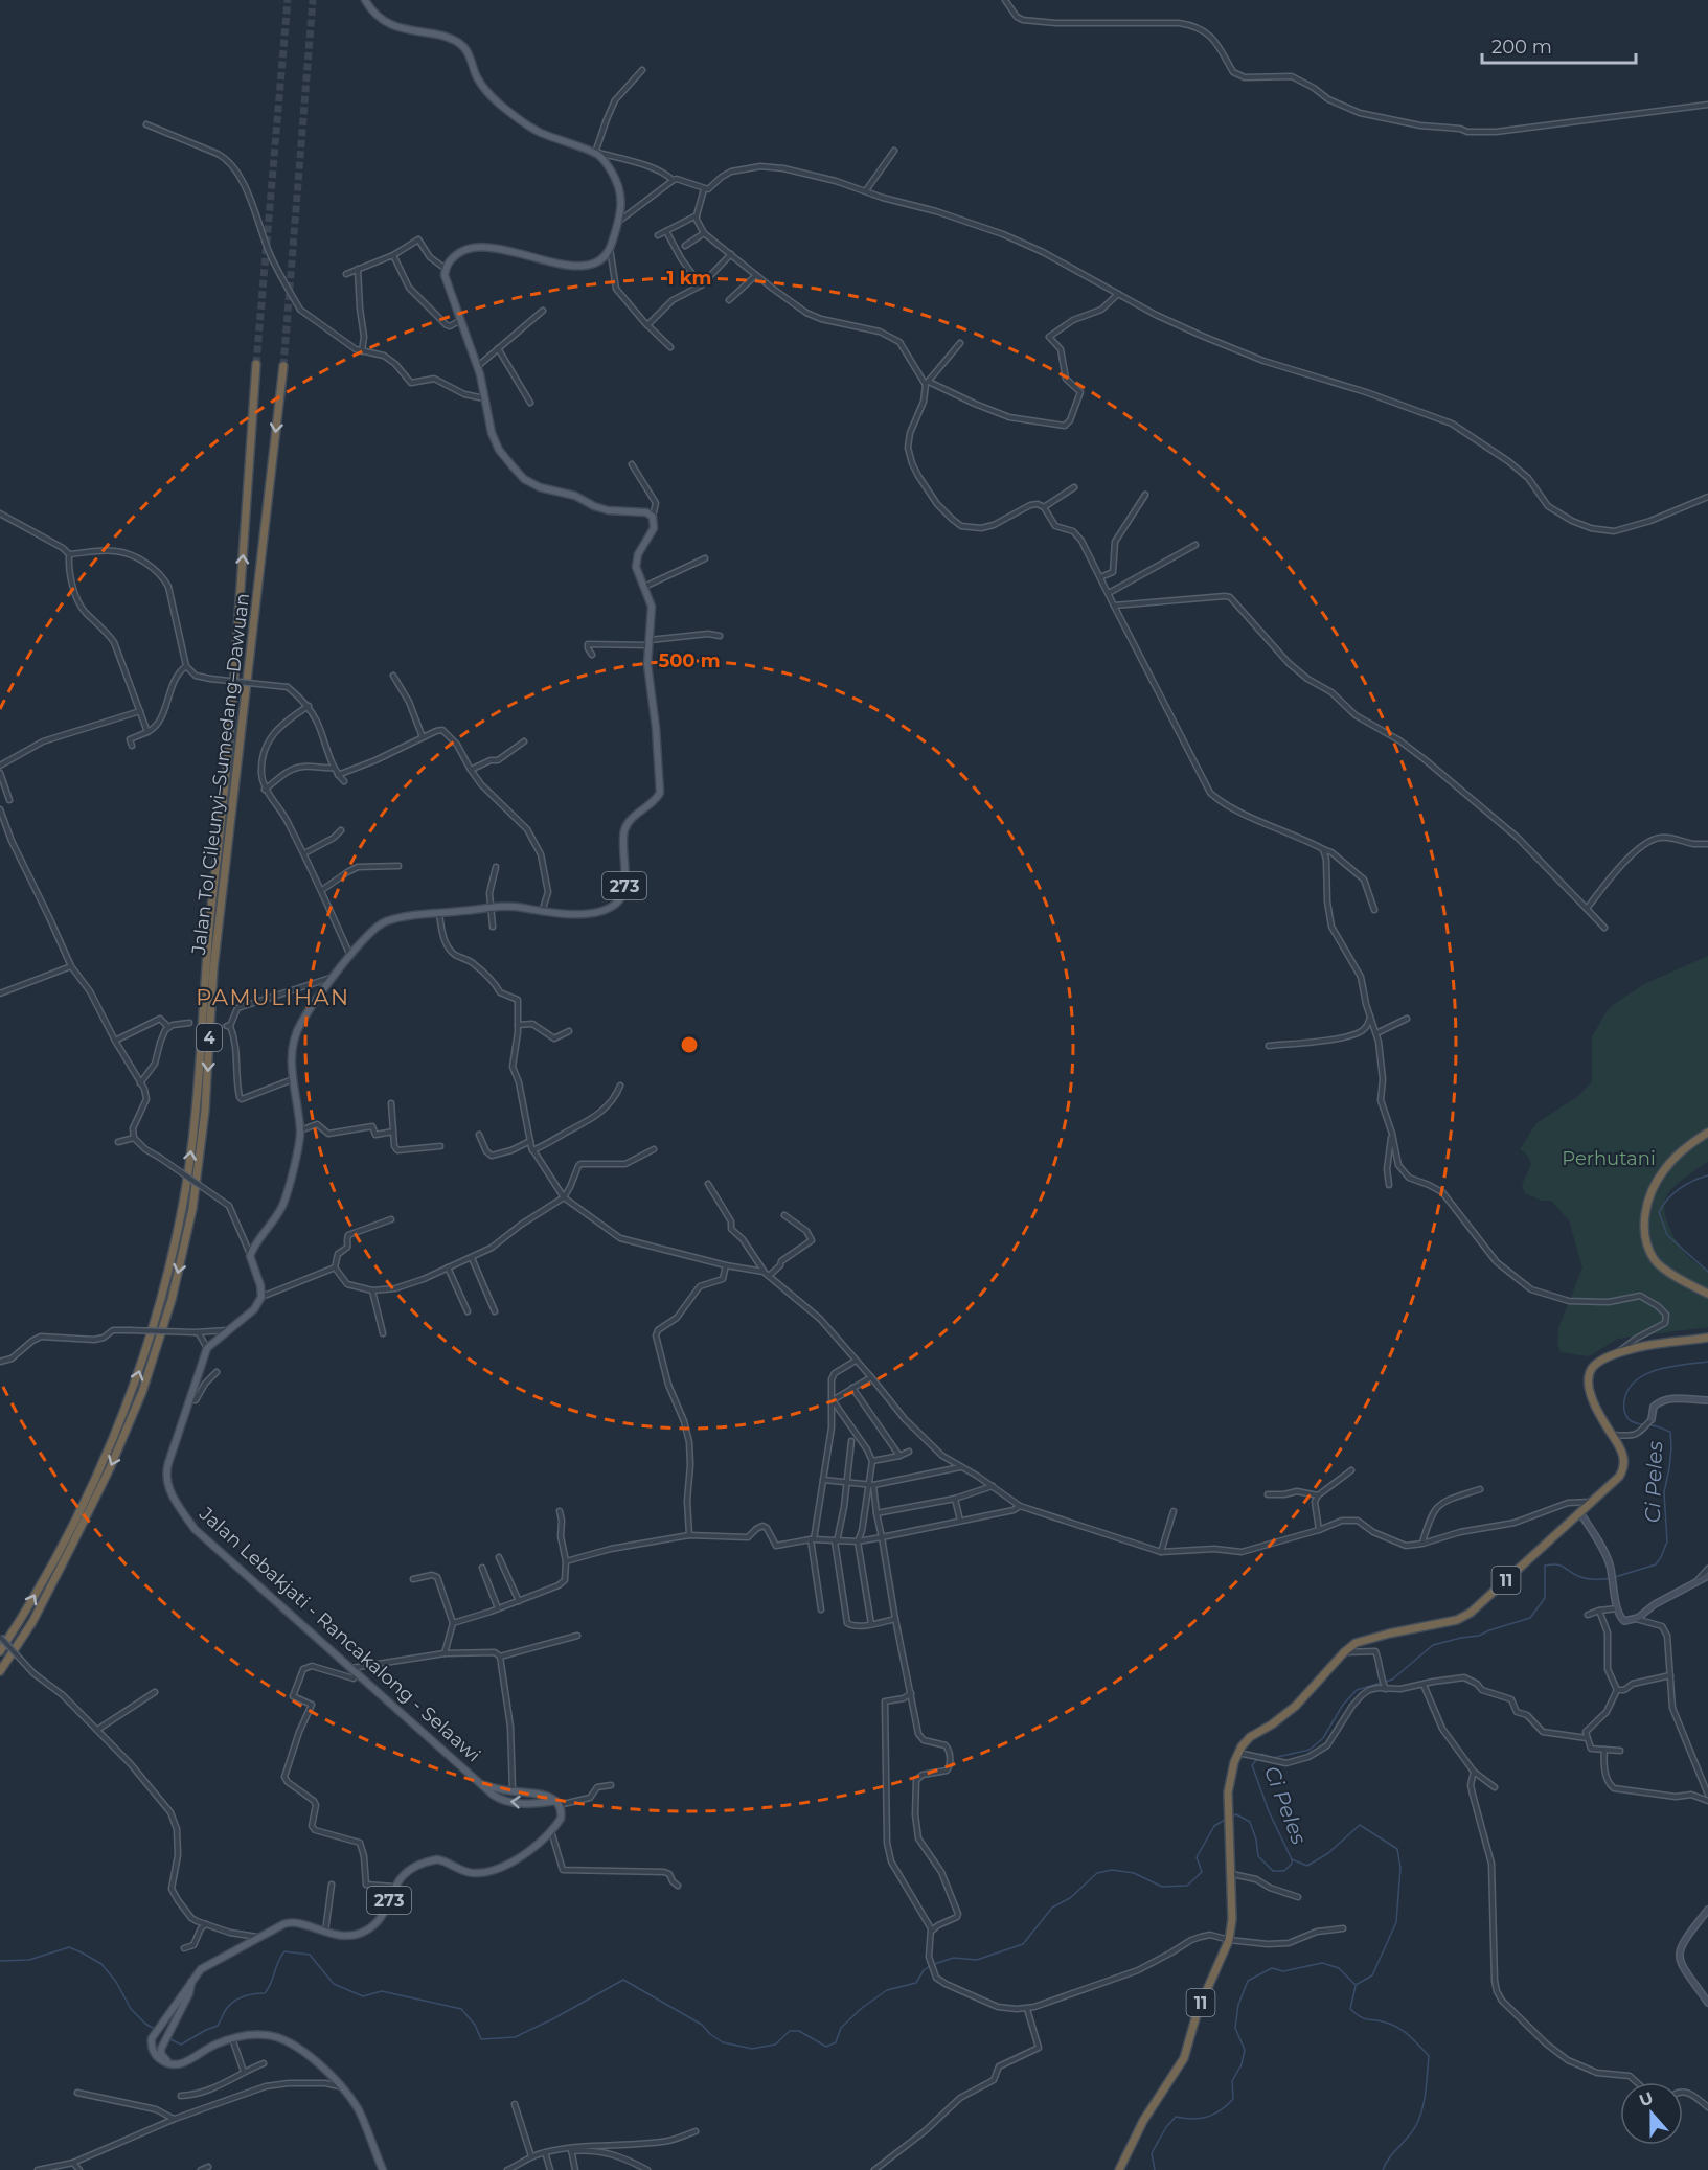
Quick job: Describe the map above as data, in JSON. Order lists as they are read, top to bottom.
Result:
{
  "streets": {
    "highway": ["Jalan Tol Cileunyi–Sumedang–Dawuan", "4", "11"],
    "main road": ["273", "Jalan Lebakjati - Rancakalong - Selaawi"]
  },
  "districts": ["PAMULIHAN"],
  "water": ["Ci Peles"],
  "parks": ["Perhutani"],
  "scale_bar": "200 m",
  "north": "top",
  "rings": ["1 km", "500 m"]
}
